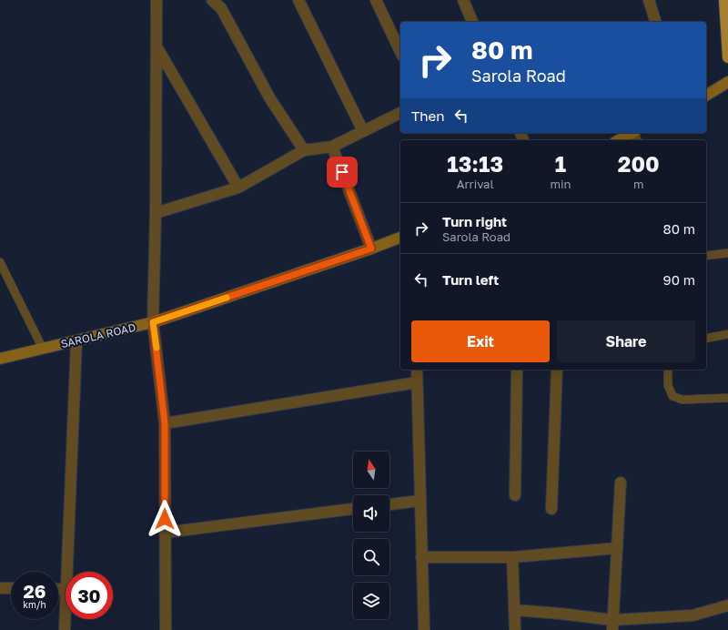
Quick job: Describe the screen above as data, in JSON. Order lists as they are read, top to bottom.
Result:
{
  "streets": {
    "main road": ["SAROLA ROAD"]
  },
  "north": "top",
  "page": {
    "turn": ["80 m", "Sarola Road"],
    "then": "Then",
    "eta": [
      "13:13",
      "Arrival",
      "1",
      "min",
      "200",
      "m"
    ],
    "list": [
      {
        "name": "Turn right",
        "note": "Sarola Road",
        "value": "80 m"
      },
      {
        "name": "Turn left",
        "value": "90 m"
      }
    ],
    "buttons": ["Exit", "Share"],
    "speed": "26 km/h",
    "limit": "30"
  }
}
